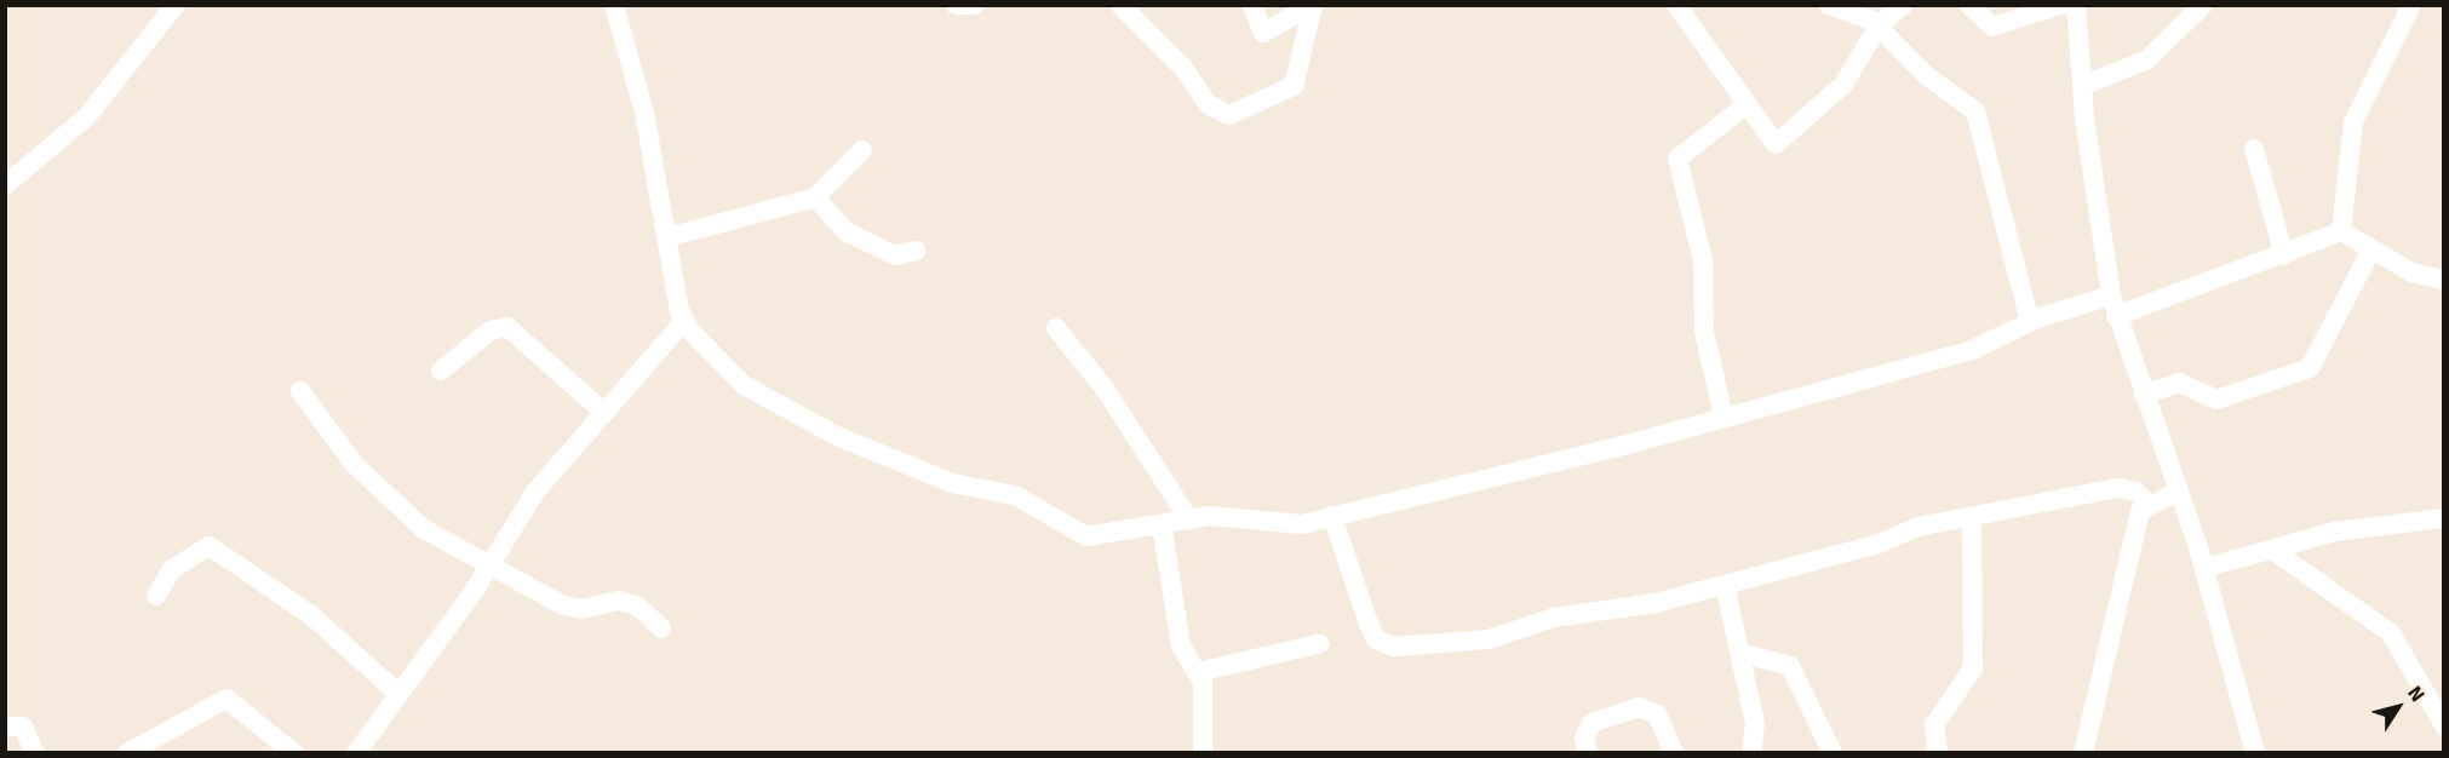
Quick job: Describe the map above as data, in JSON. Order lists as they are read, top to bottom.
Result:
{
  "north": "top right"
}
